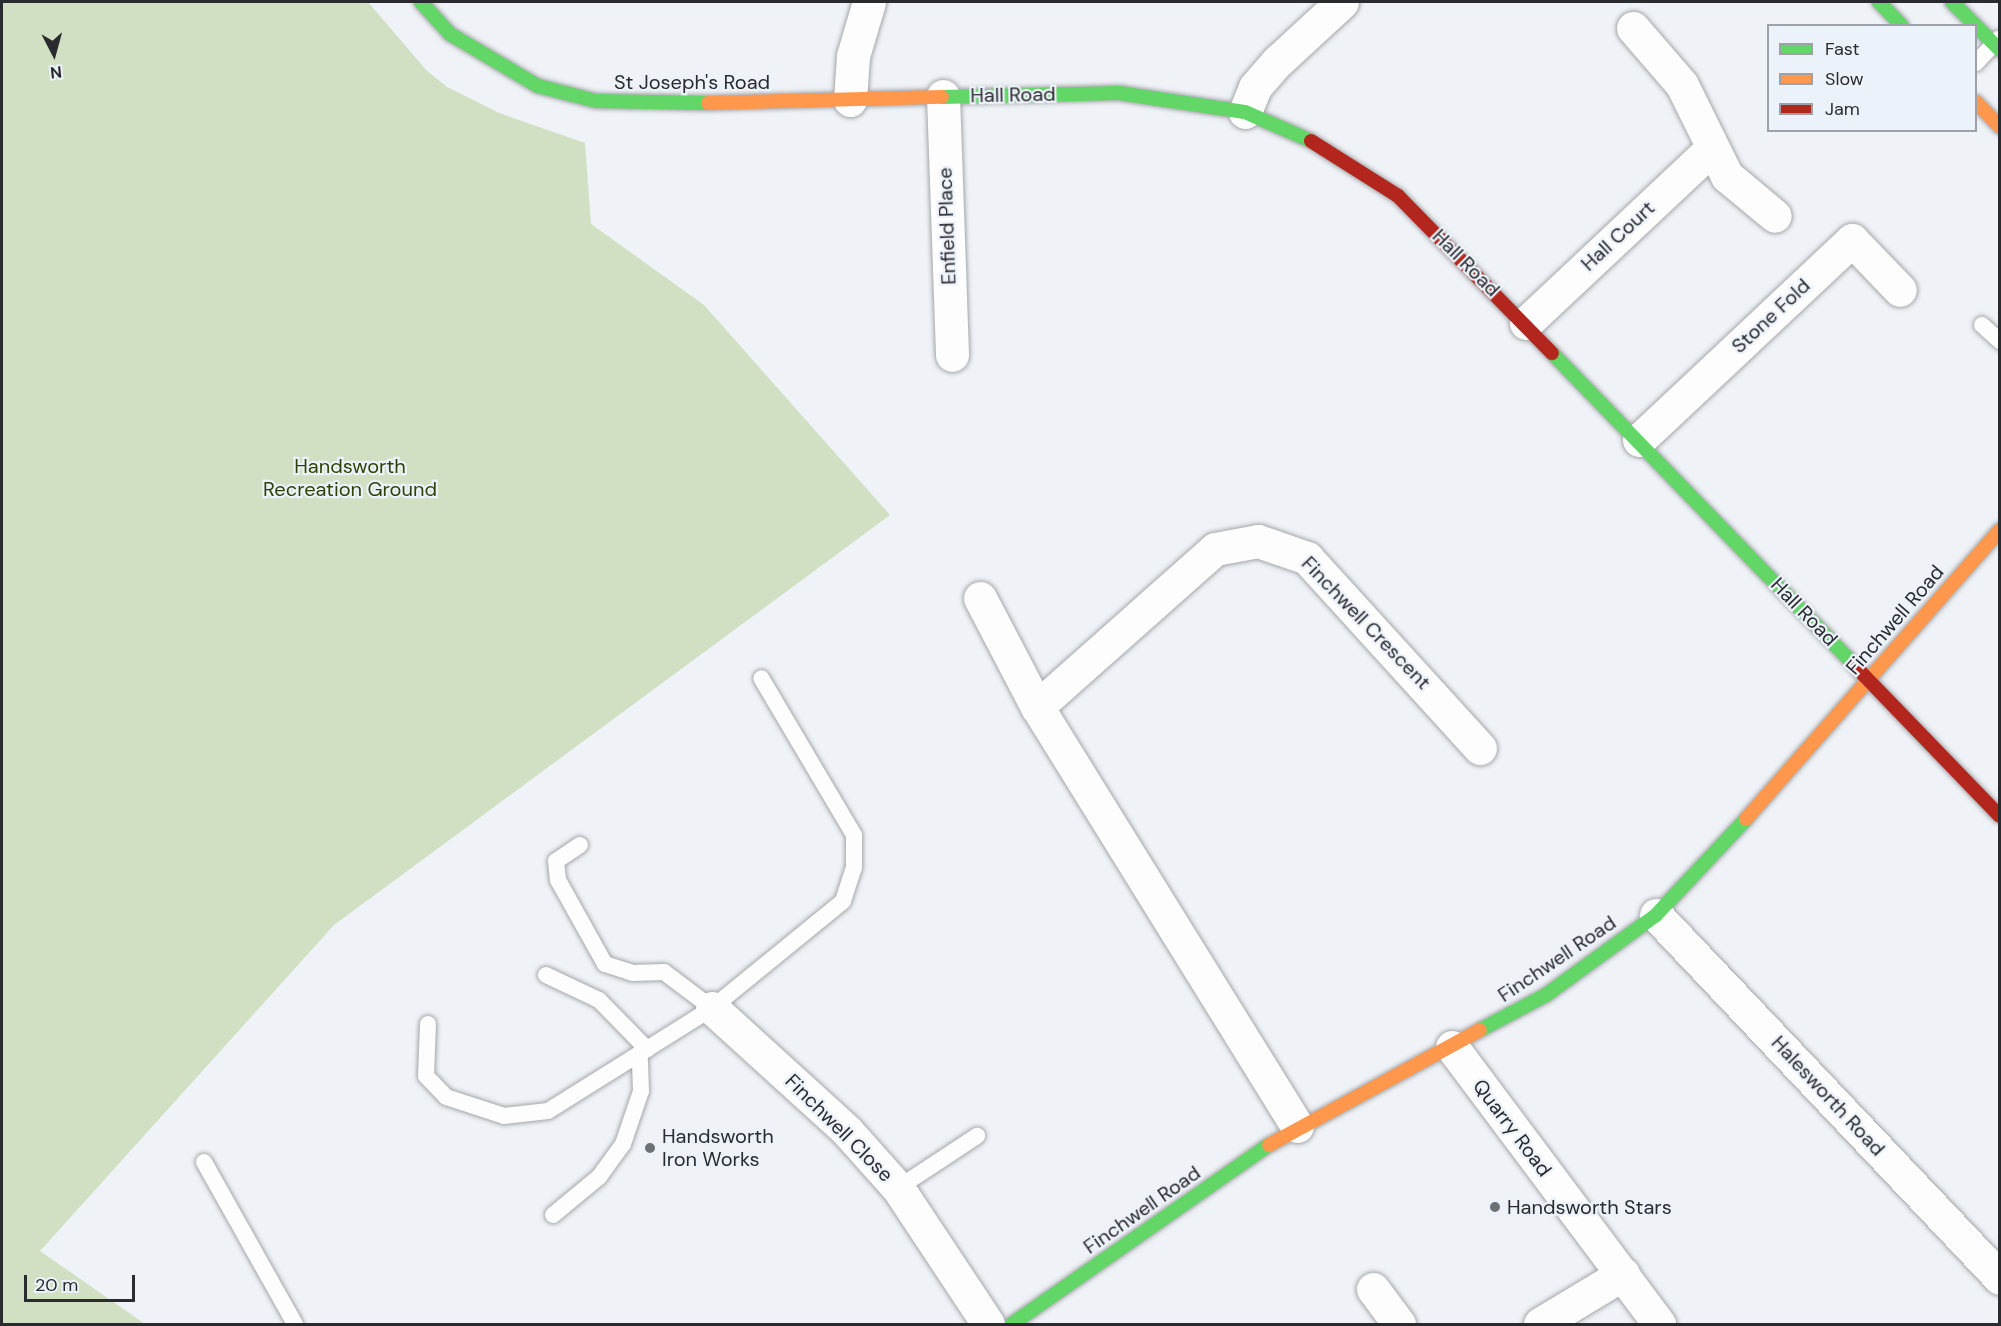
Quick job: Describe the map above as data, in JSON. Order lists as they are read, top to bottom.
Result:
{
  "streets": {
    "street": [
      "St Joseph's Road",
      "Hall Road",
      "Enfield Place",
      "Hall Court",
      "Stone Fold",
      "Finchwell Road",
      "Finchwell Crescent",
      "Halesworth Road",
      "Finchwell Close",
      "Quarry Road"
    ]
  },
  "crossings": [
    ["St Joseph's Road", "Hall Road"],
    ["Hall Road", "Enfield Place"],
    ["Hall Road", "Hall Court"],
    ["Hall Road", "Stone Fold"],
    ["Hall Road", "Finchwell Road"],
    ["Finchwell Road", "Halesworth Road"],
    ["Finchwell Road", "Quarry Road"]
  ],
  "parks": ["Handsworth Recreation Ground"],
  "places": ["Handsworth Iron Works", "Handsworth Stars"],
  "legend": ["Fast", "Slow", "Jam"],
  "scale_bar": "20 m",
  "north": "bottom"
}
